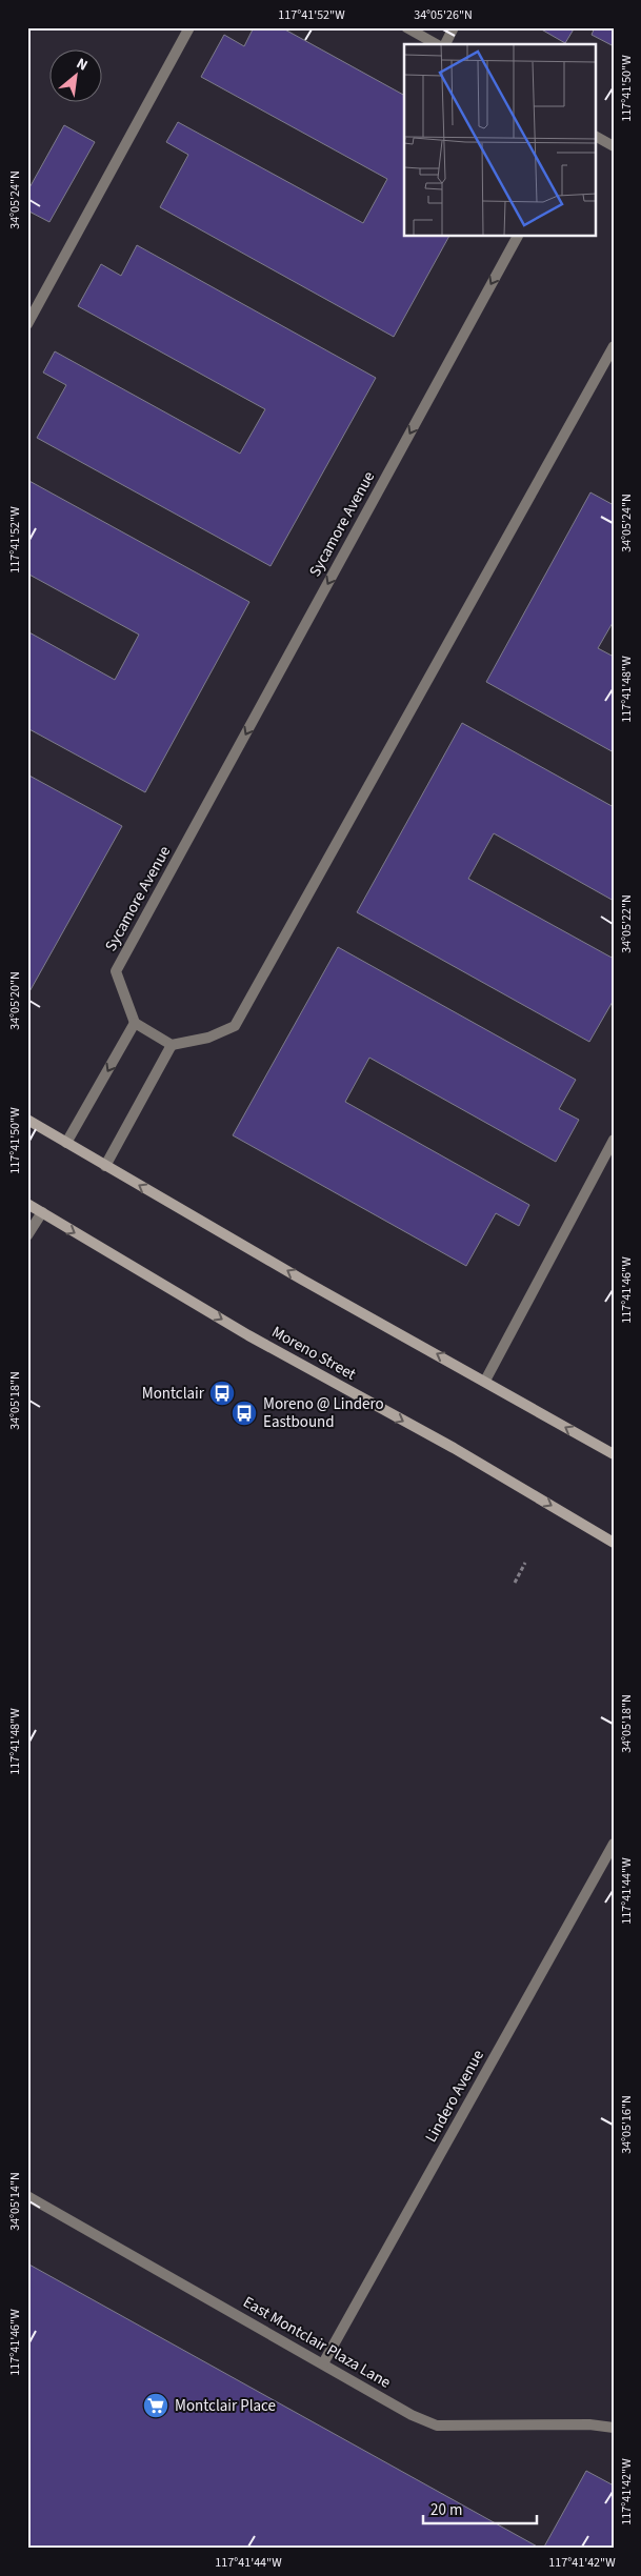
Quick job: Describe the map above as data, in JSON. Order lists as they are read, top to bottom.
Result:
{
  "streets": {
    "street": [
      "Sycamore Avenue",
      "Moreno Street",
      "Lindero Avenue",
      "East Montclair Plaza Lane"
    ]
  },
  "crossings": [
    ["Lindero Avenue", "East Montclair Plaza Lane"]
  ],
  "one_way": ["Sycamore Avenue"],
  "places": {
    "bus stop": ["Montclair", "Moreno @ Lindero Eastbound"],
    "supermarket": ["Montclair Place"]
  },
  "scale_bar": "20 m",
  "north": "top right",
  "coordinates": [
    "117°41'52\"W",
    "34°05'26\"N",
    "117°41'50\"W",
    "34°05'24\"N",
    "117°41'48\"W",
    "34°05'22\"N",
    "34°05'20\"N",
    "117°41'46\"W",
    "34°05'18\"N",
    "117°41'44\"W",
    "34°05'16\"N",
    "34°05'14\"N",
    "117°41'42\"W"
  ]
}
